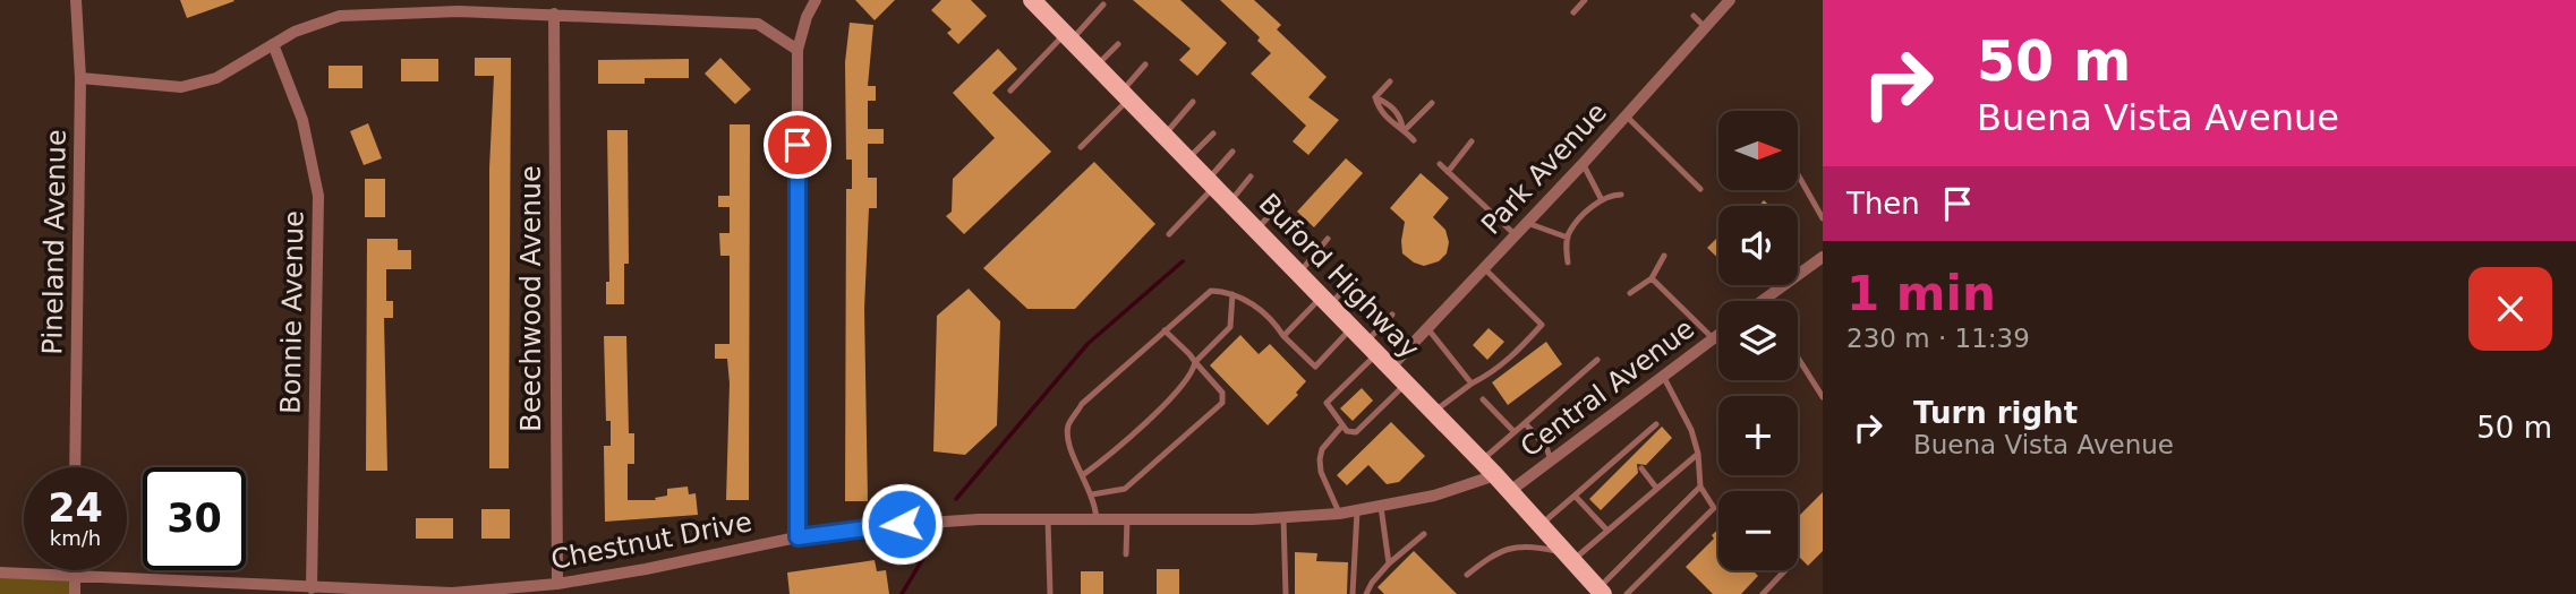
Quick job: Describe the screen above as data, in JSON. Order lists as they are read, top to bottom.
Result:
{
  "streets": {
    "main road": ["Buford Highway"],
    "street": [
      "Park Avenue",
      "Pineland Avenue",
      "Beechwood Avenue",
      "Bonnie Avenue",
      "Central Avenue",
      "Chestnut Drive"
    ]
  },
  "crossings": [
    ["Park Avenue", "Buford Highway"],
    ["Buford Highway", "Central Avenue"],
    ["Buford Highway", "Chestnut Drive"],
    ["Beechwood Avenue", "Chestnut Drive"],
    ["Bonnie Avenue", "Chestnut Drive"]
  ],
  "north": "right",
  "page": {
    "turn": ["50 m", "Buena Vista Avenue"],
    "map_buttons": ["+", "−"],
    "then": "Then",
    "heading": ["1 min", "230 m · 11:39"],
    "list": [
      {
        "name": "Turn right",
        "note": "Buena Vista Avenue",
        "value": "50 m"
      }
    ],
    "speed": "24 km/h",
    "limit": "30"
  }
}
